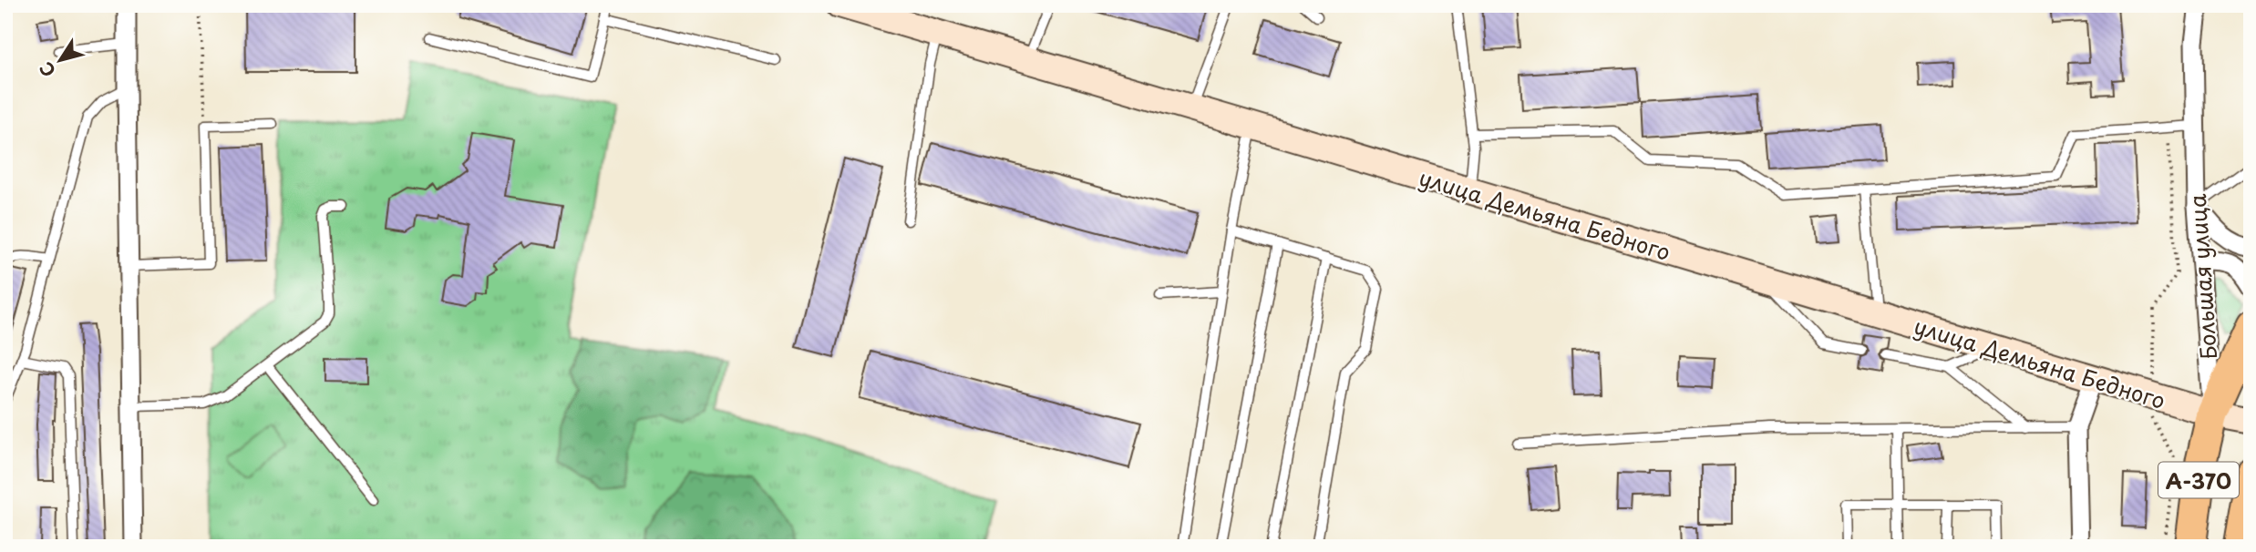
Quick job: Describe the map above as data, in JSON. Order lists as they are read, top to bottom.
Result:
{
  "streets": {
    "highway": ["Большая улица", "А-370"],
    "main road": ["улица Демьяна Бедного"]
  },
  "crossings": [
    ["улица Демьяна Бедного", "Большая улица"],
    ["улица Демьяна Бедного", "А-370"],
    ["Большая улица", "А-370"]
  ],
  "north": "bottom left"
}
